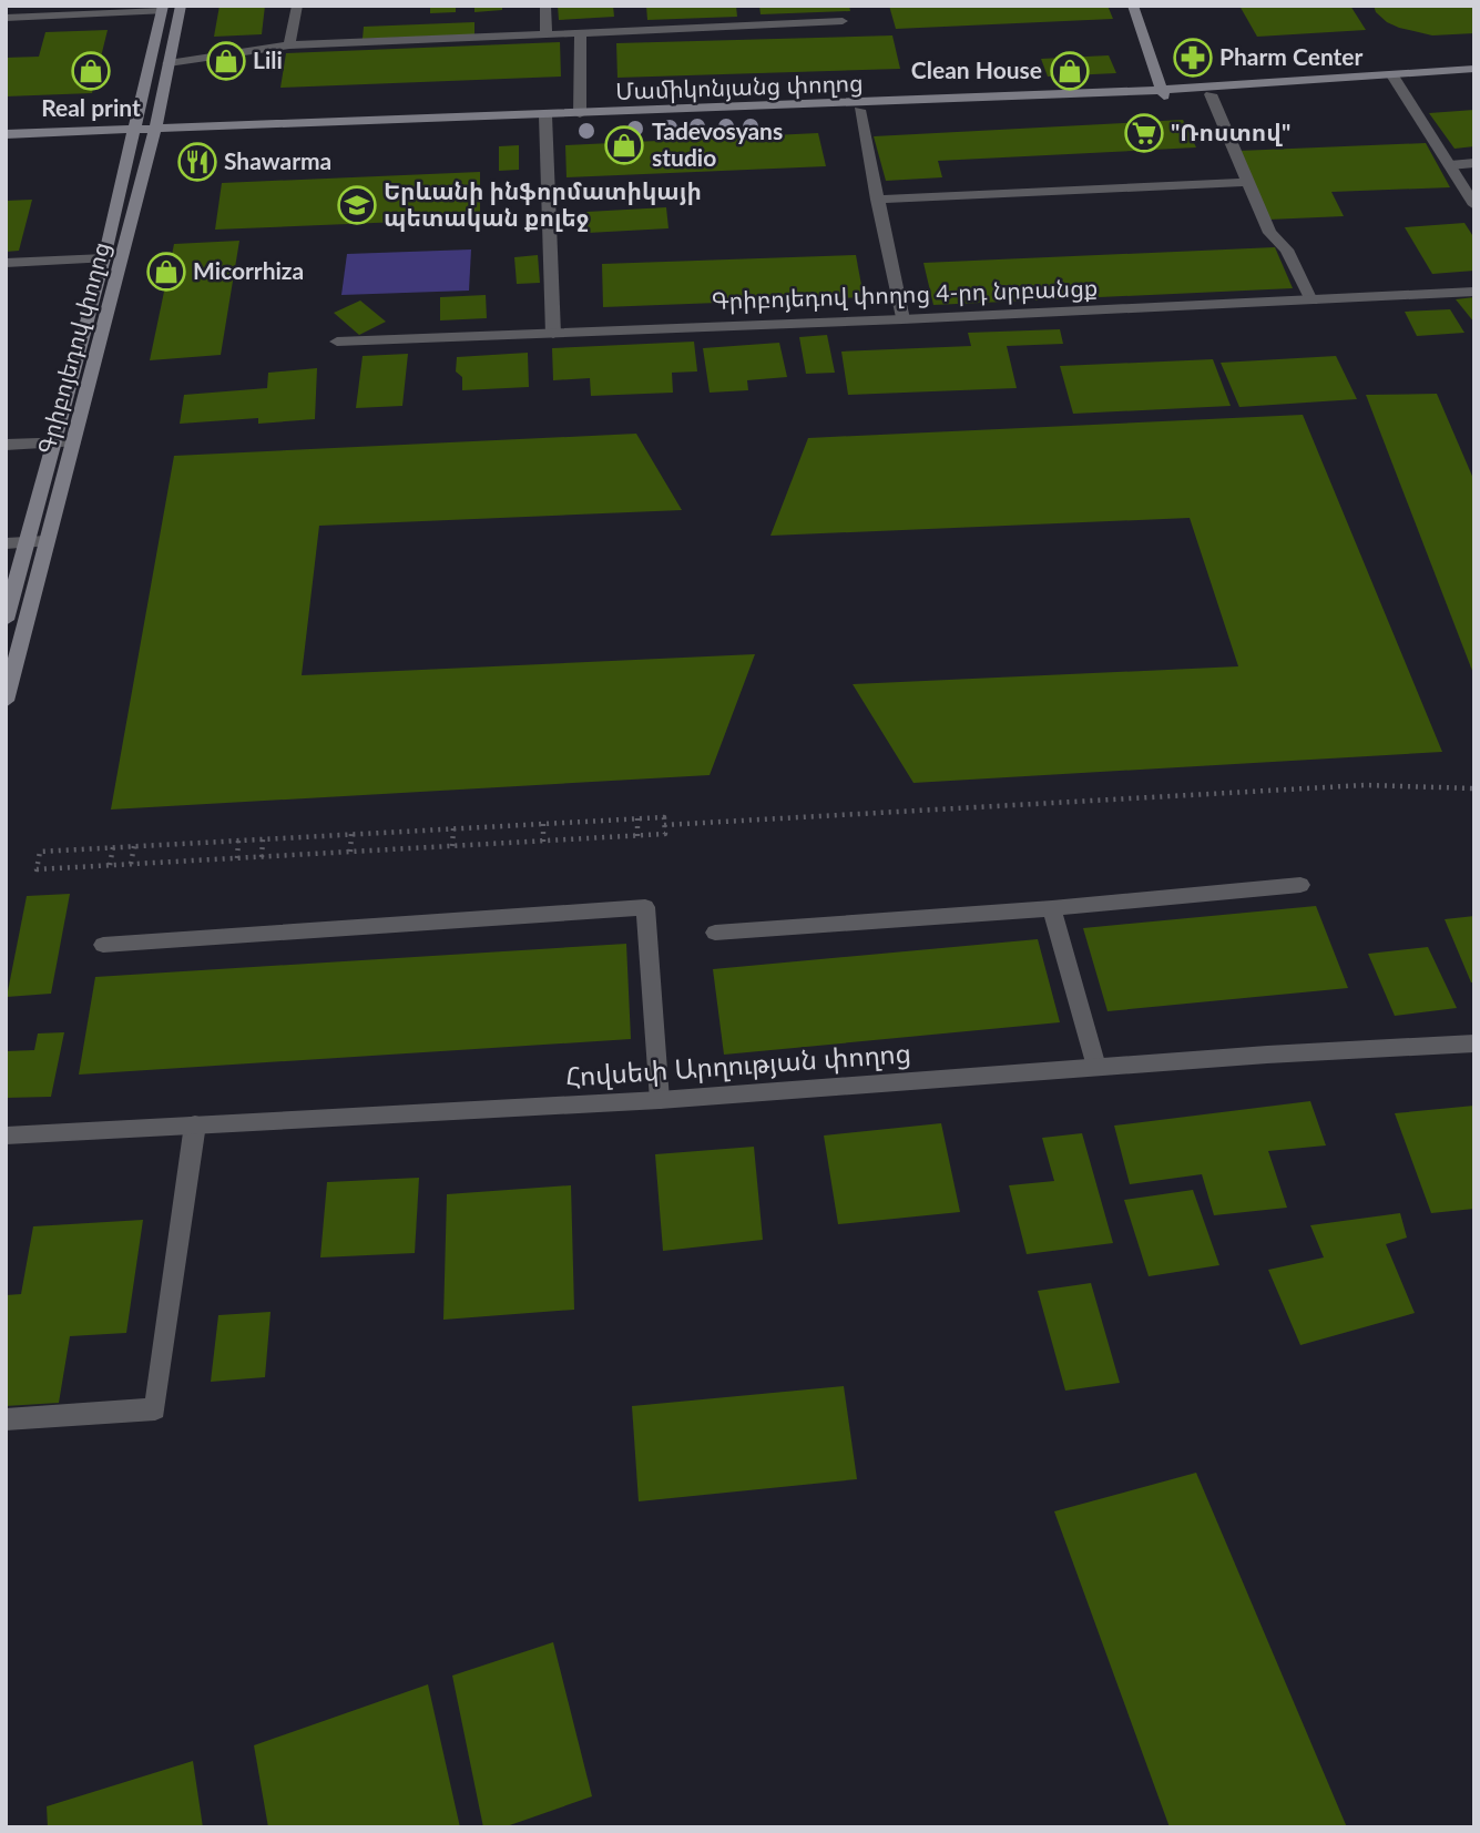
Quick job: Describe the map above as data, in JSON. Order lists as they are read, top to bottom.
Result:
{
  "streets": {
    "street": [
      "Մամիկոնյանց փողոց",
      "Գրիբոյեդով փողոց 4-րդ նրբանցք",
      "Գրիբոյեդով փողոց",
      "Հովսեփ Արղության փողոց"
    ]
  },
  "crossings": [
    ["Մամիկոնյանց փողոց", "Գրիբոյեդով փողոց"]
  ],
  "places": {
    "pharmacy": ["Pharm Center"],
    "shop": [
      "Lili",
      "Real print",
      "Clean House",
      "Tadevosyans studio",
      "Micorrhiza"
    ],
    "supermarket": ["\"Ռոստով\""],
    "restaurant": ["Shawarma"],
    "school or university": ["Երևանի ինֆորմատիկայի պետական քոլեջ"]
  }
}
